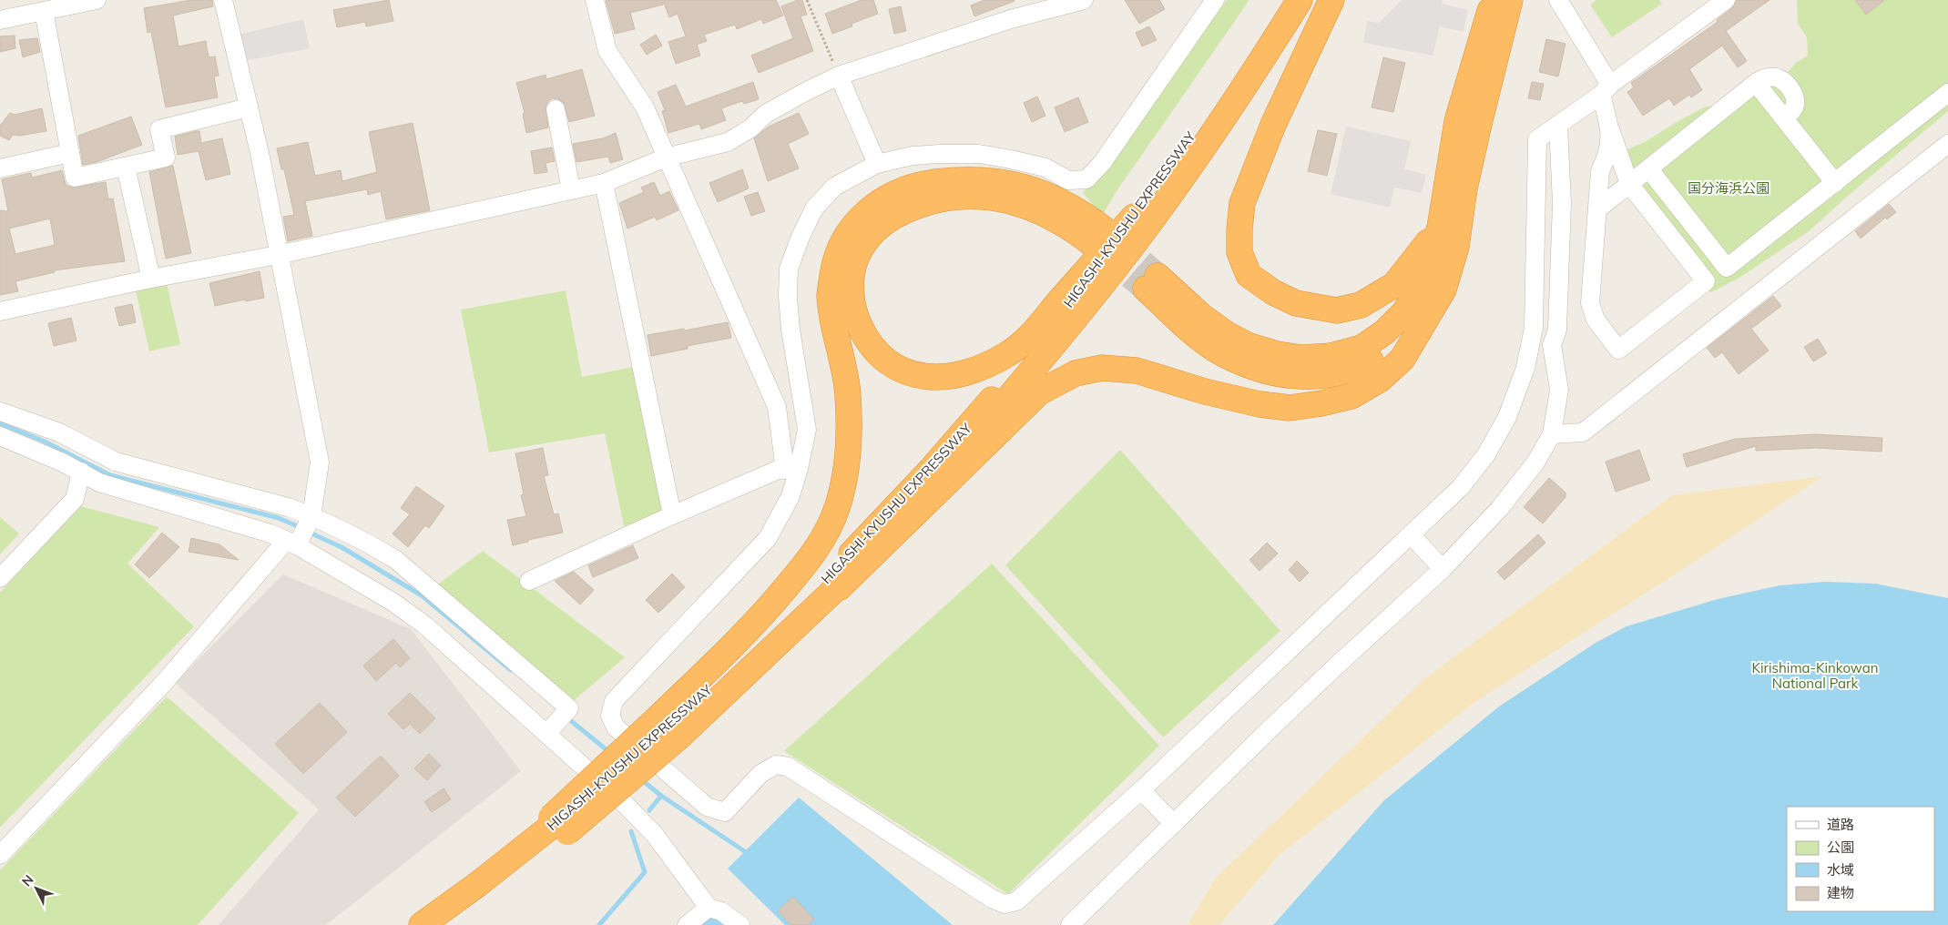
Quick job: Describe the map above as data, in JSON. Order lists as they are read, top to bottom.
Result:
{
  "streets": {
    "highway": ["HIGASHI-KYUSHU EXPRESSWAY"]
  },
  "parks": ["国分海浜公園", "Kirishima-Kinkowan National Park"],
  "legend": [
    "道路",
    "公園",
    "水域",
    "建物"
  ],
  "north": "top left"
}
